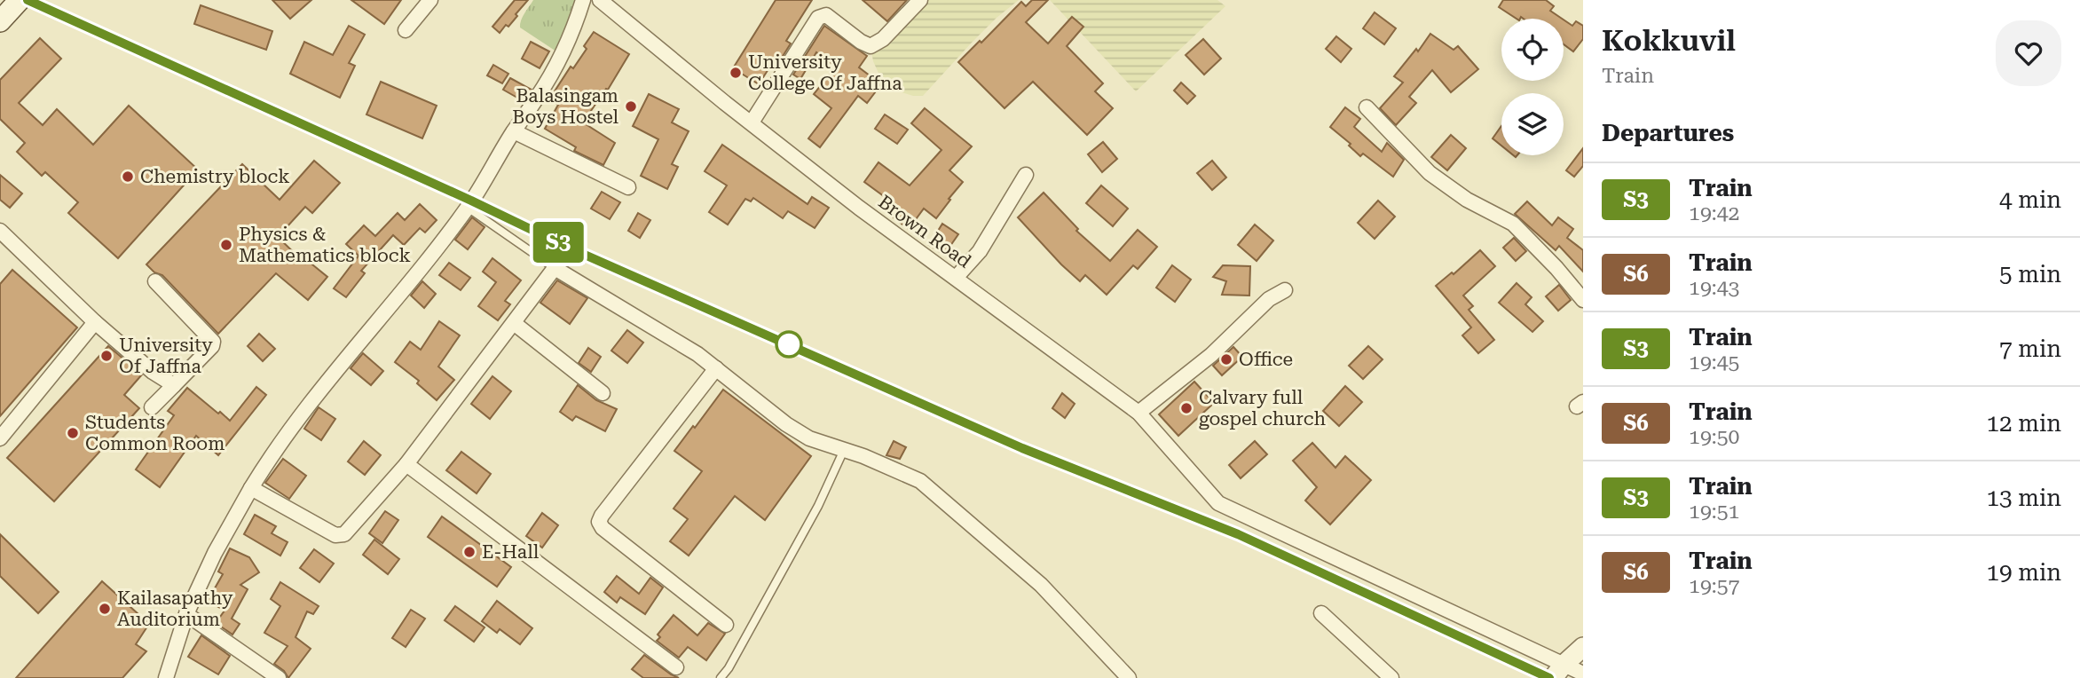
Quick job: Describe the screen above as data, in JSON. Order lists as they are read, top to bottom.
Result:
{
  "streets": {
    "street": ["Brown Road"]
  },
  "places": [
    "University College Of Jaffna",
    "Balasingam Boys Hostel",
    "Chemistry block",
    "Physics & Mathematics block",
    "University Of Jaffna",
    "Office",
    "Calvary full gospel church",
    "Students Common Room",
    "E-Hall",
    "Kailasapathy Auditorium"
  ],
  "page": {
    "on_map": "S3",
    "heading": [
      ["Kokkuvil", "Train"],
      "Departures"
    ],
    "list": [
      {
        "mark": "S3",
        "name": "Train",
        "note": "19:42",
        "value": "4 min"
      },
      {
        "mark": "S6",
        "name": "Train",
        "note": "19:43",
        "value": "5 min"
      },
      {
        "mark": "S3",
        "name": "Train",
        "note": "19:45",
        "value": "7 min"
      },
      {
        "mark": "S6",
        "name": "Train",
        "note": "19:50",
        "value": "12 min"
      },
      {
        "mark": "S3",
        "name": "Train",
        "note": "19:51",
        "value": "13 min"
      },
      {
        "mark": "S6",
        "name": "Train",
        "note": "19:57",
        "value": "19 min"
      }
    ]
  }
}
